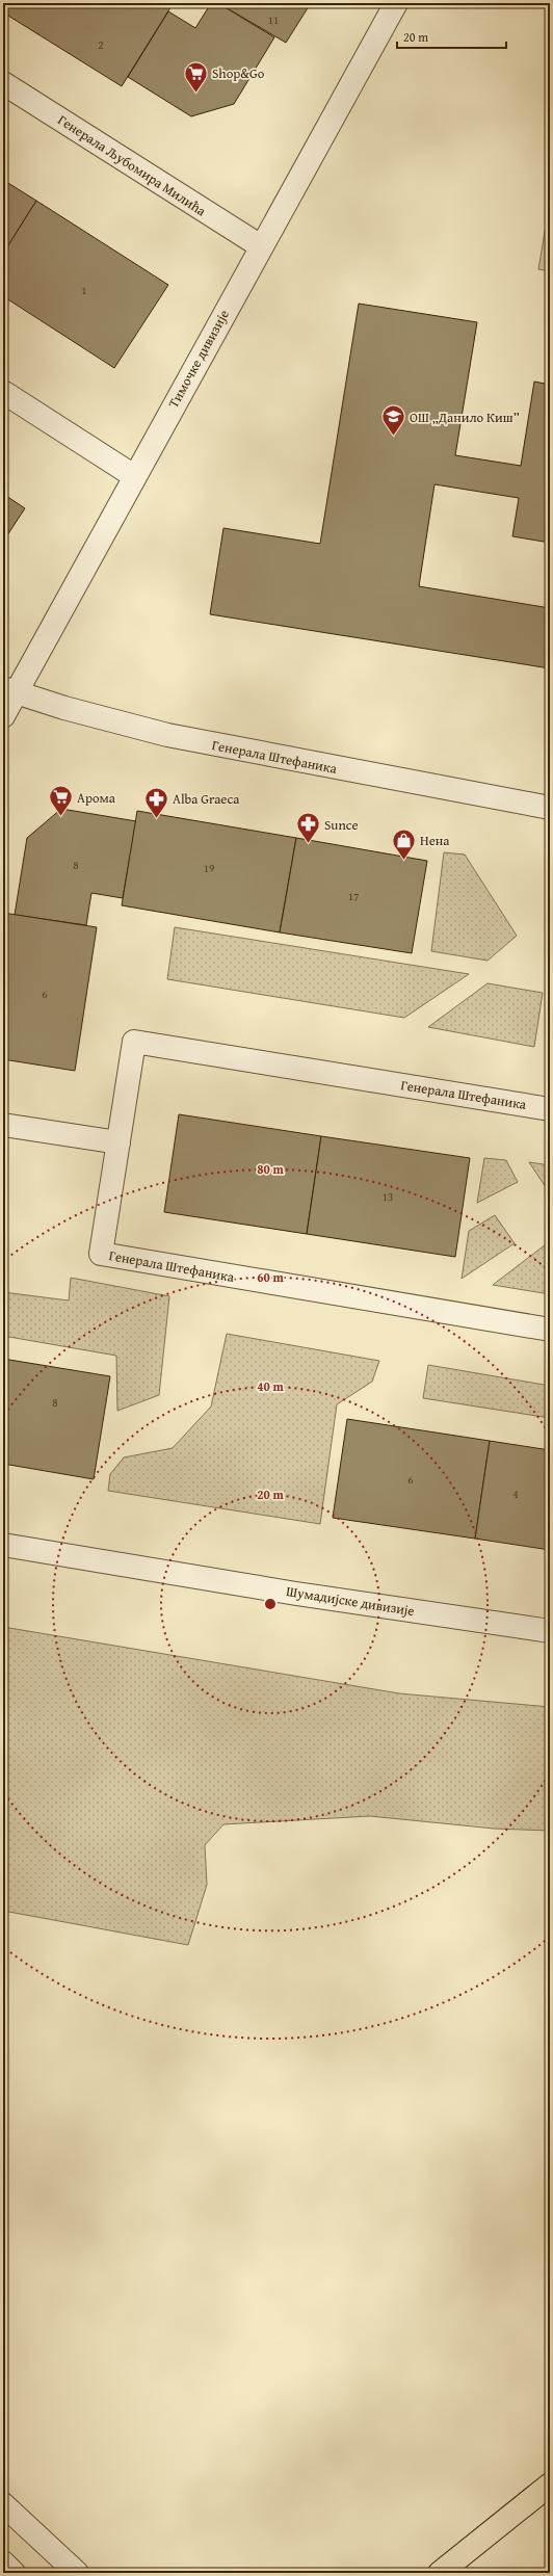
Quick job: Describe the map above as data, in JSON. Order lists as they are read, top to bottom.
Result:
{
  "streets": {
    "street": [
      "Генерала Љубомира Милића",
      "Тимочке дивизије",
      "Генерала Штефаника",
      "Шумадијске дивизије"
    ]
  },
  "crossings": [
    ["Генерала Љубомира Милића", "Тимочке дивизије"],
    ["Тимочке дивизије", "Генерала Штефаника"]
  ],
  "places": {
    "supermarket": ["Shop&Go", "Арома"],
    "school or university": ["ОШ „Данило Киш”"],
    "pharmacy": ["Alba Graeca", "Sunce"],
    "shop": ["Нена"]
  },
  "house_numbers": [
    "11",
    "2",
    "1",
    "8",
    "19",
    "17",
    "6",
    "13",
    "8",
    "6",
    "4"
  ],
  "scale_bar": "20 m",
  "rings": [
    "80 m",
    "60 m",
    "40 m",
    "20 m"
  ]
}
